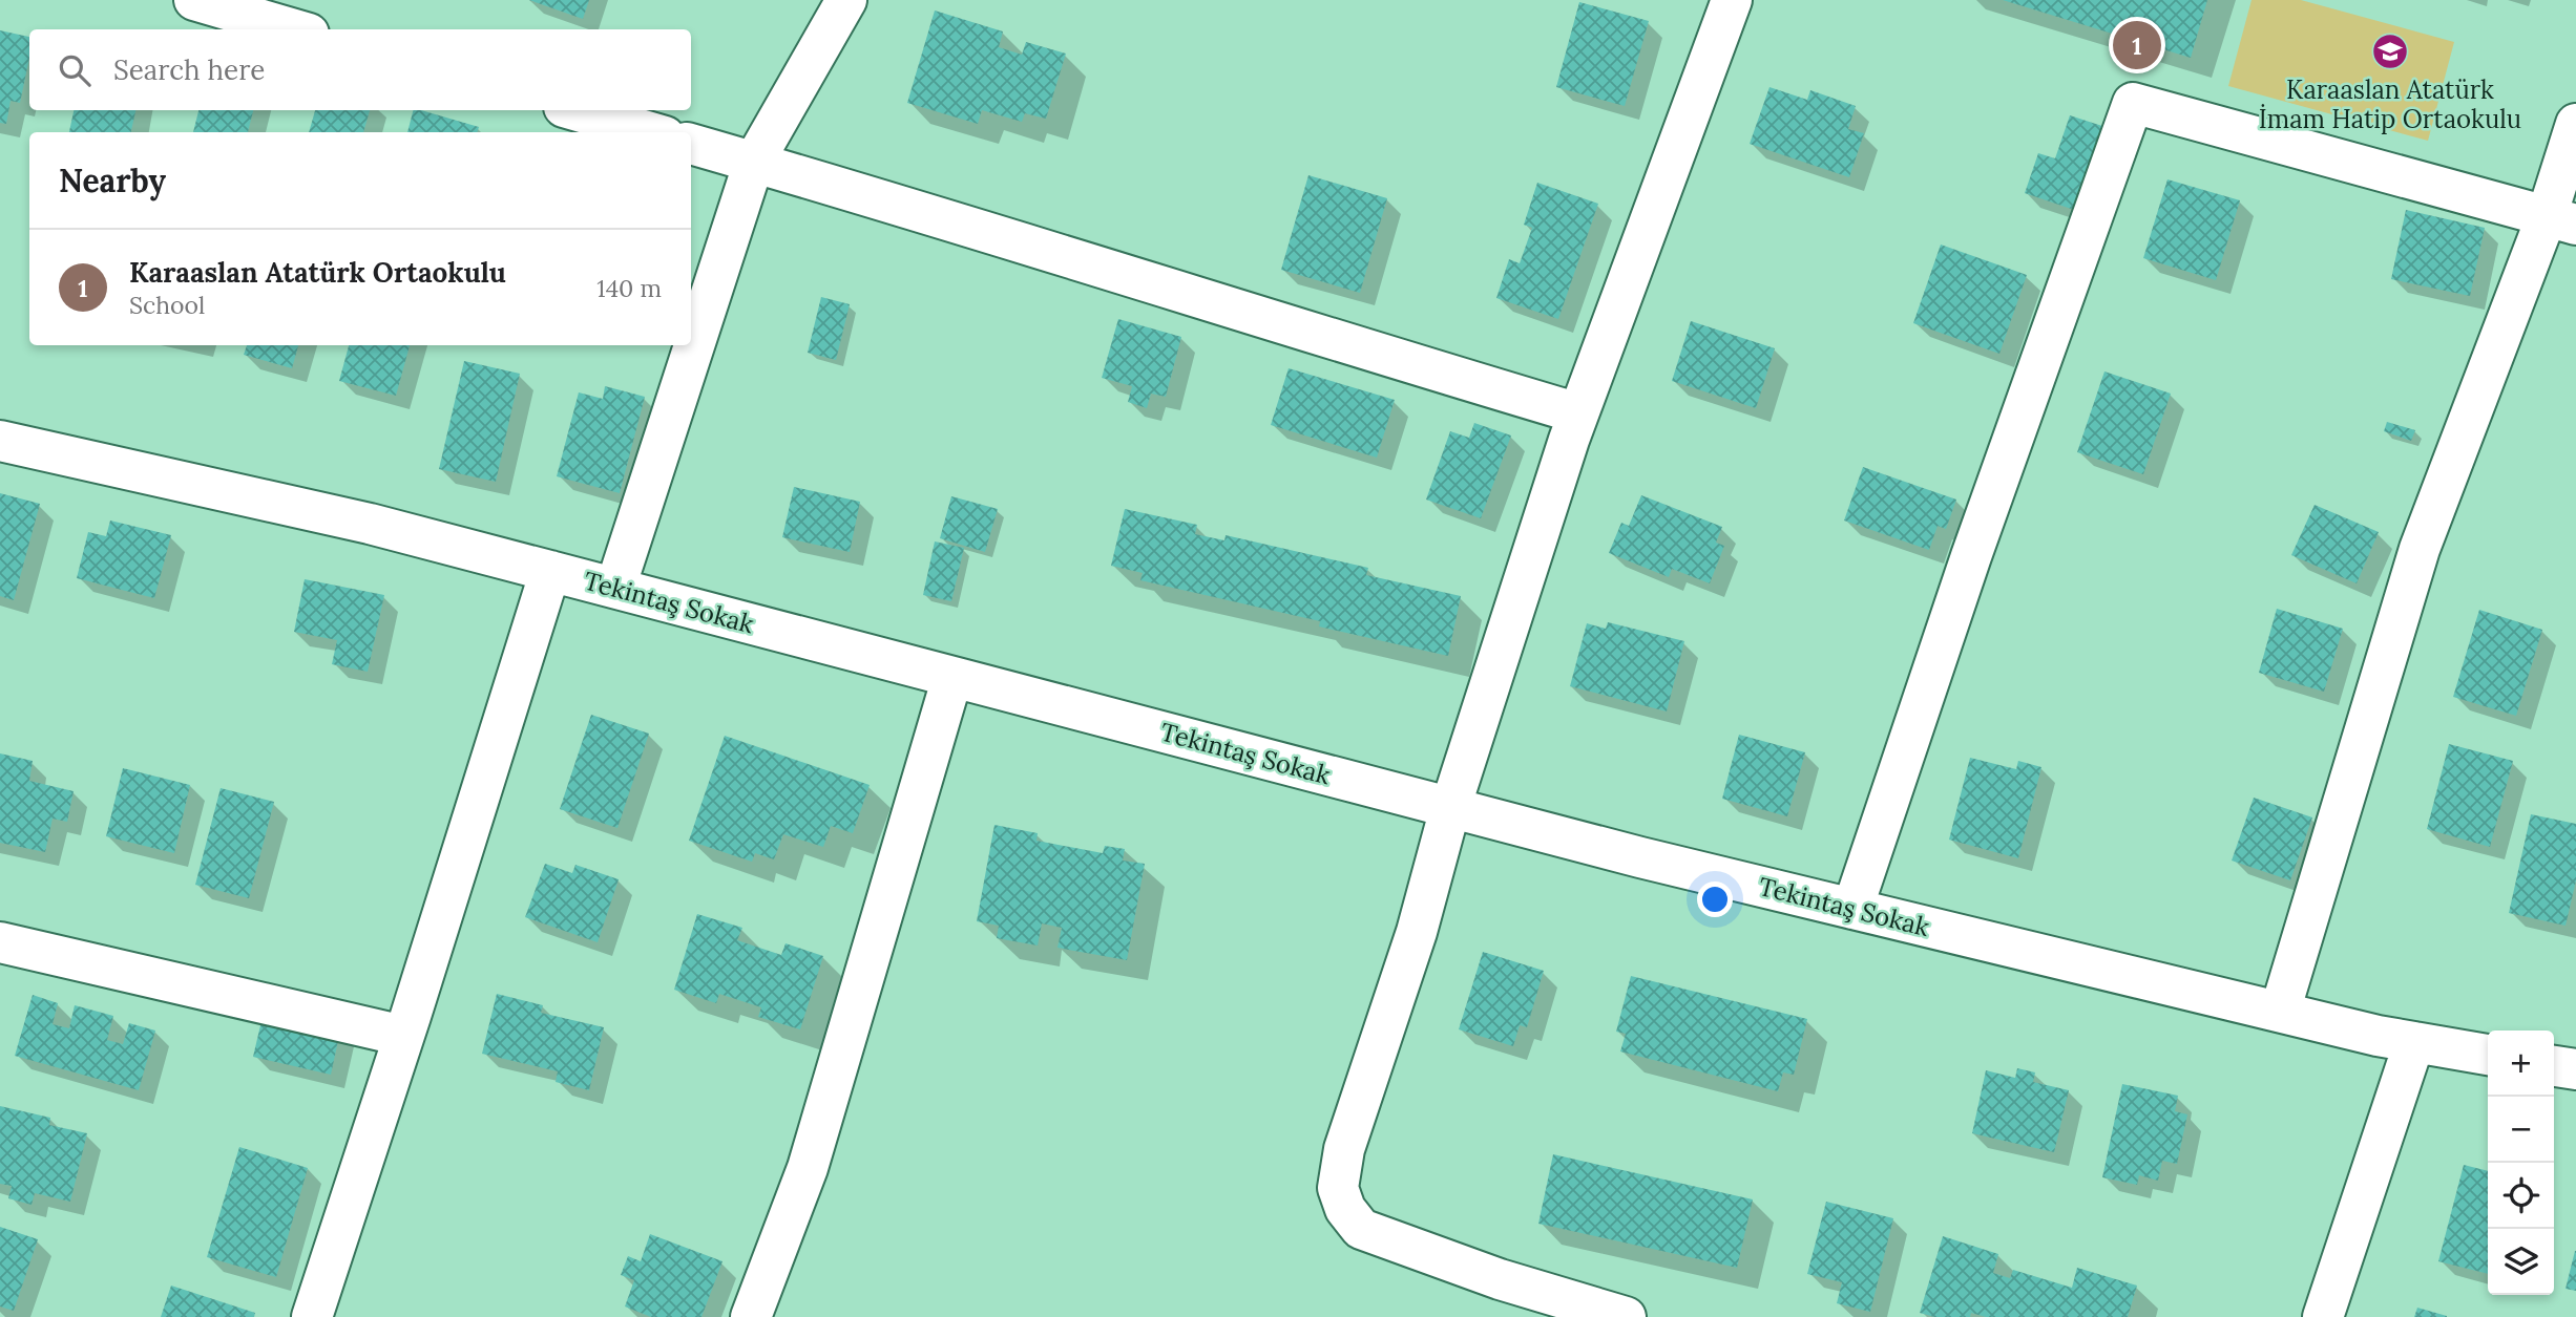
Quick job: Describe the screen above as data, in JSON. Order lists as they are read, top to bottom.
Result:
{
  "streets": {
    "street": ["Tekintaş Sokak"]
  },
  "places": {
    "school or university": ["Karaaslan Atatürk İmam Hatip Ortaokulu"]
  },
  "page": {
    "pins": "1",
    "search": "Search here",
    "heading": "Nearby",
    "list": [
      {
        "mark": "1",
        "name": "Karaaslan Atatürk Ortaokulu",
        "note": "School",
        "value": "140 m"
      }
    ],
    "map_buttons": ["+", "−"]
  }
}
